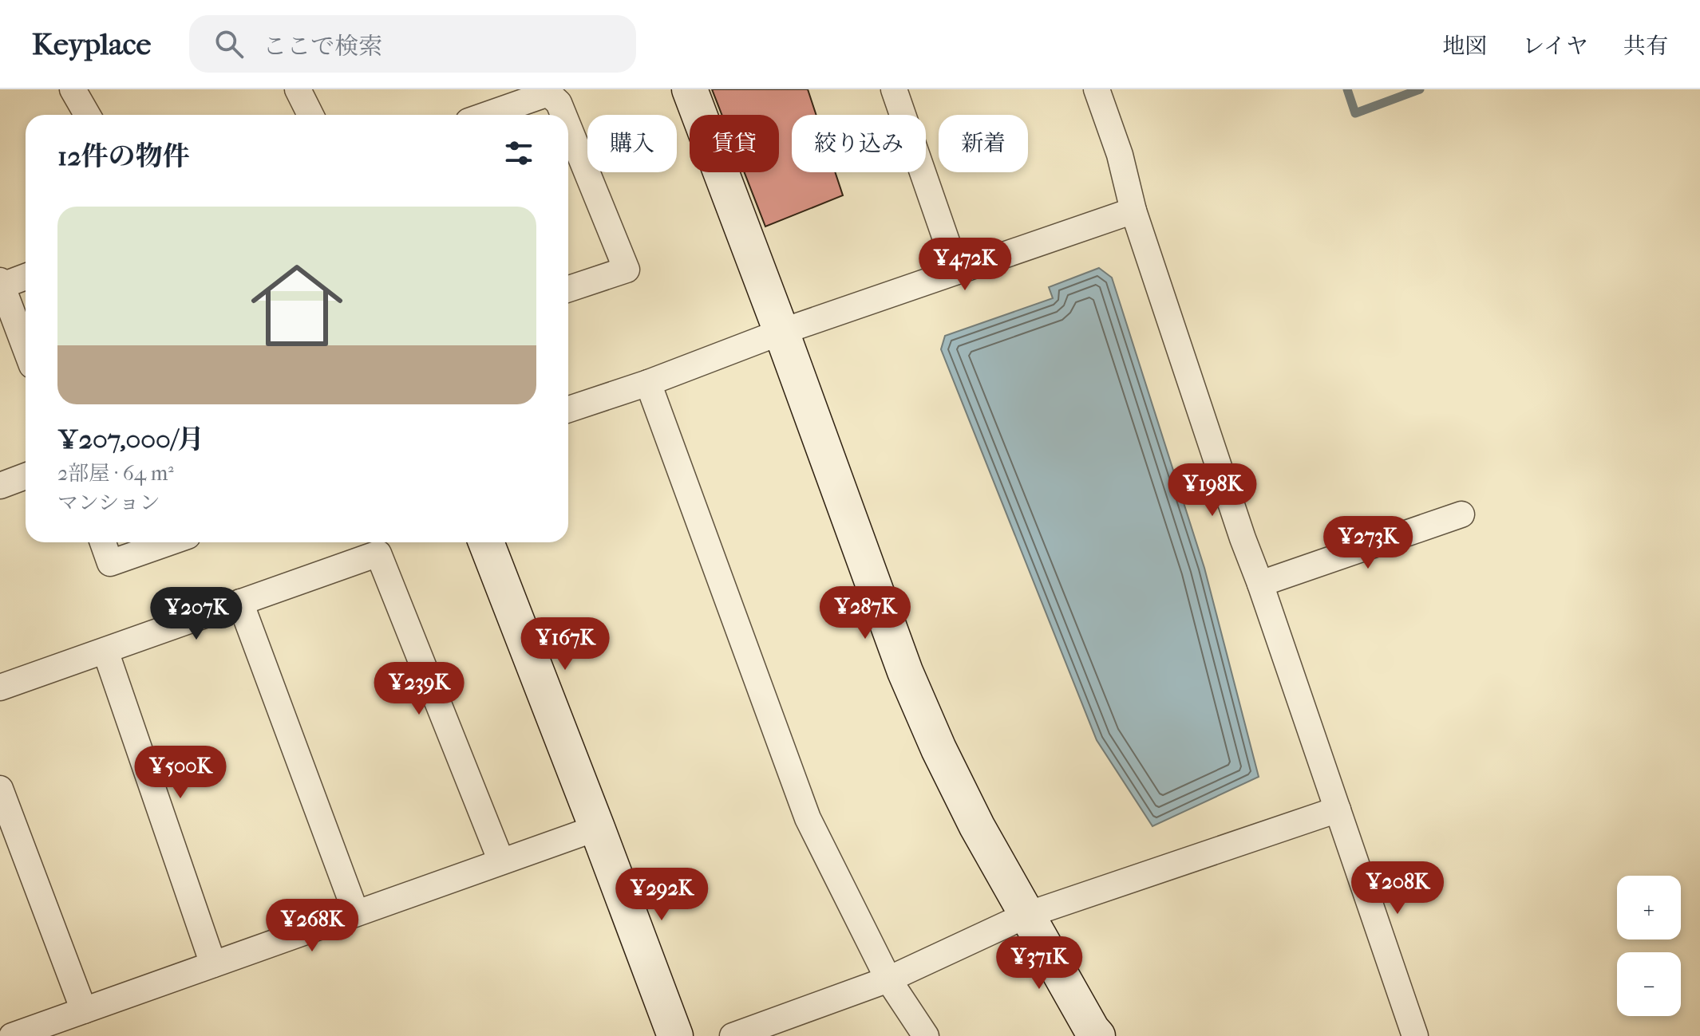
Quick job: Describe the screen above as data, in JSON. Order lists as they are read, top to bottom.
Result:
{
  "page": {
    "header": "Keyplace",
    "search": "ここで検索",
    "nav": ["地図", "レイヤ", "共有"],
    "chip": [
      "購入",
      "賃貸",
      "絞り込み",
      "新着"
    ],
    "heading": "12件の物件",
    "list": [
      {
        "name": "¥207,000/月",
        "note": "2部屋 · 64 m² · マンション"
      }
    ],
    "price": [
      "¥472K",
      "¥198K",
      "¥273K",
      "¥287K",
      "¥207K",
      "¥167K",
      "¥239K",
      "¥500K",
      "¥208K",
      "¥292K",
      "¥268K",
      "¥371K"
    ],
    "map_buttons": ["+", "−"]
  }
}
